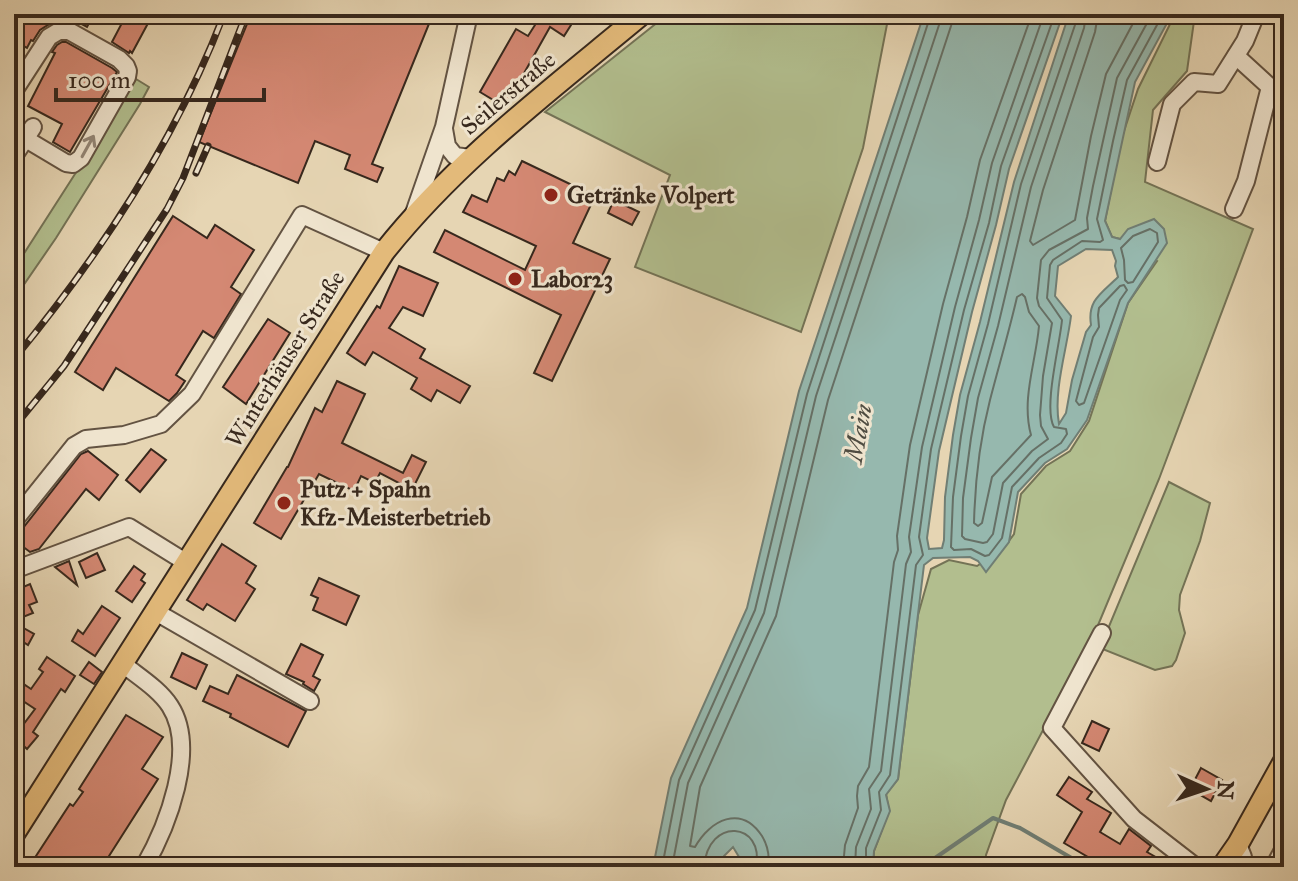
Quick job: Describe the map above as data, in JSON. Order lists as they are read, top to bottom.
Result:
{
  "streets": {
    "main road": ["Seilerstraße", "Winterhäuser Straße"]
  },
  "crossings": [
    ["Seilerstraße", "Winterhäuser Straße"]
  ],
  "water": ["Main"],
  "places": ["Getränke Volpert", "Labor23", "Putz + Spahn Kfz-Meisterbetrieb"],
  "scale_bar": "100 m",
  "north": "right"
}
